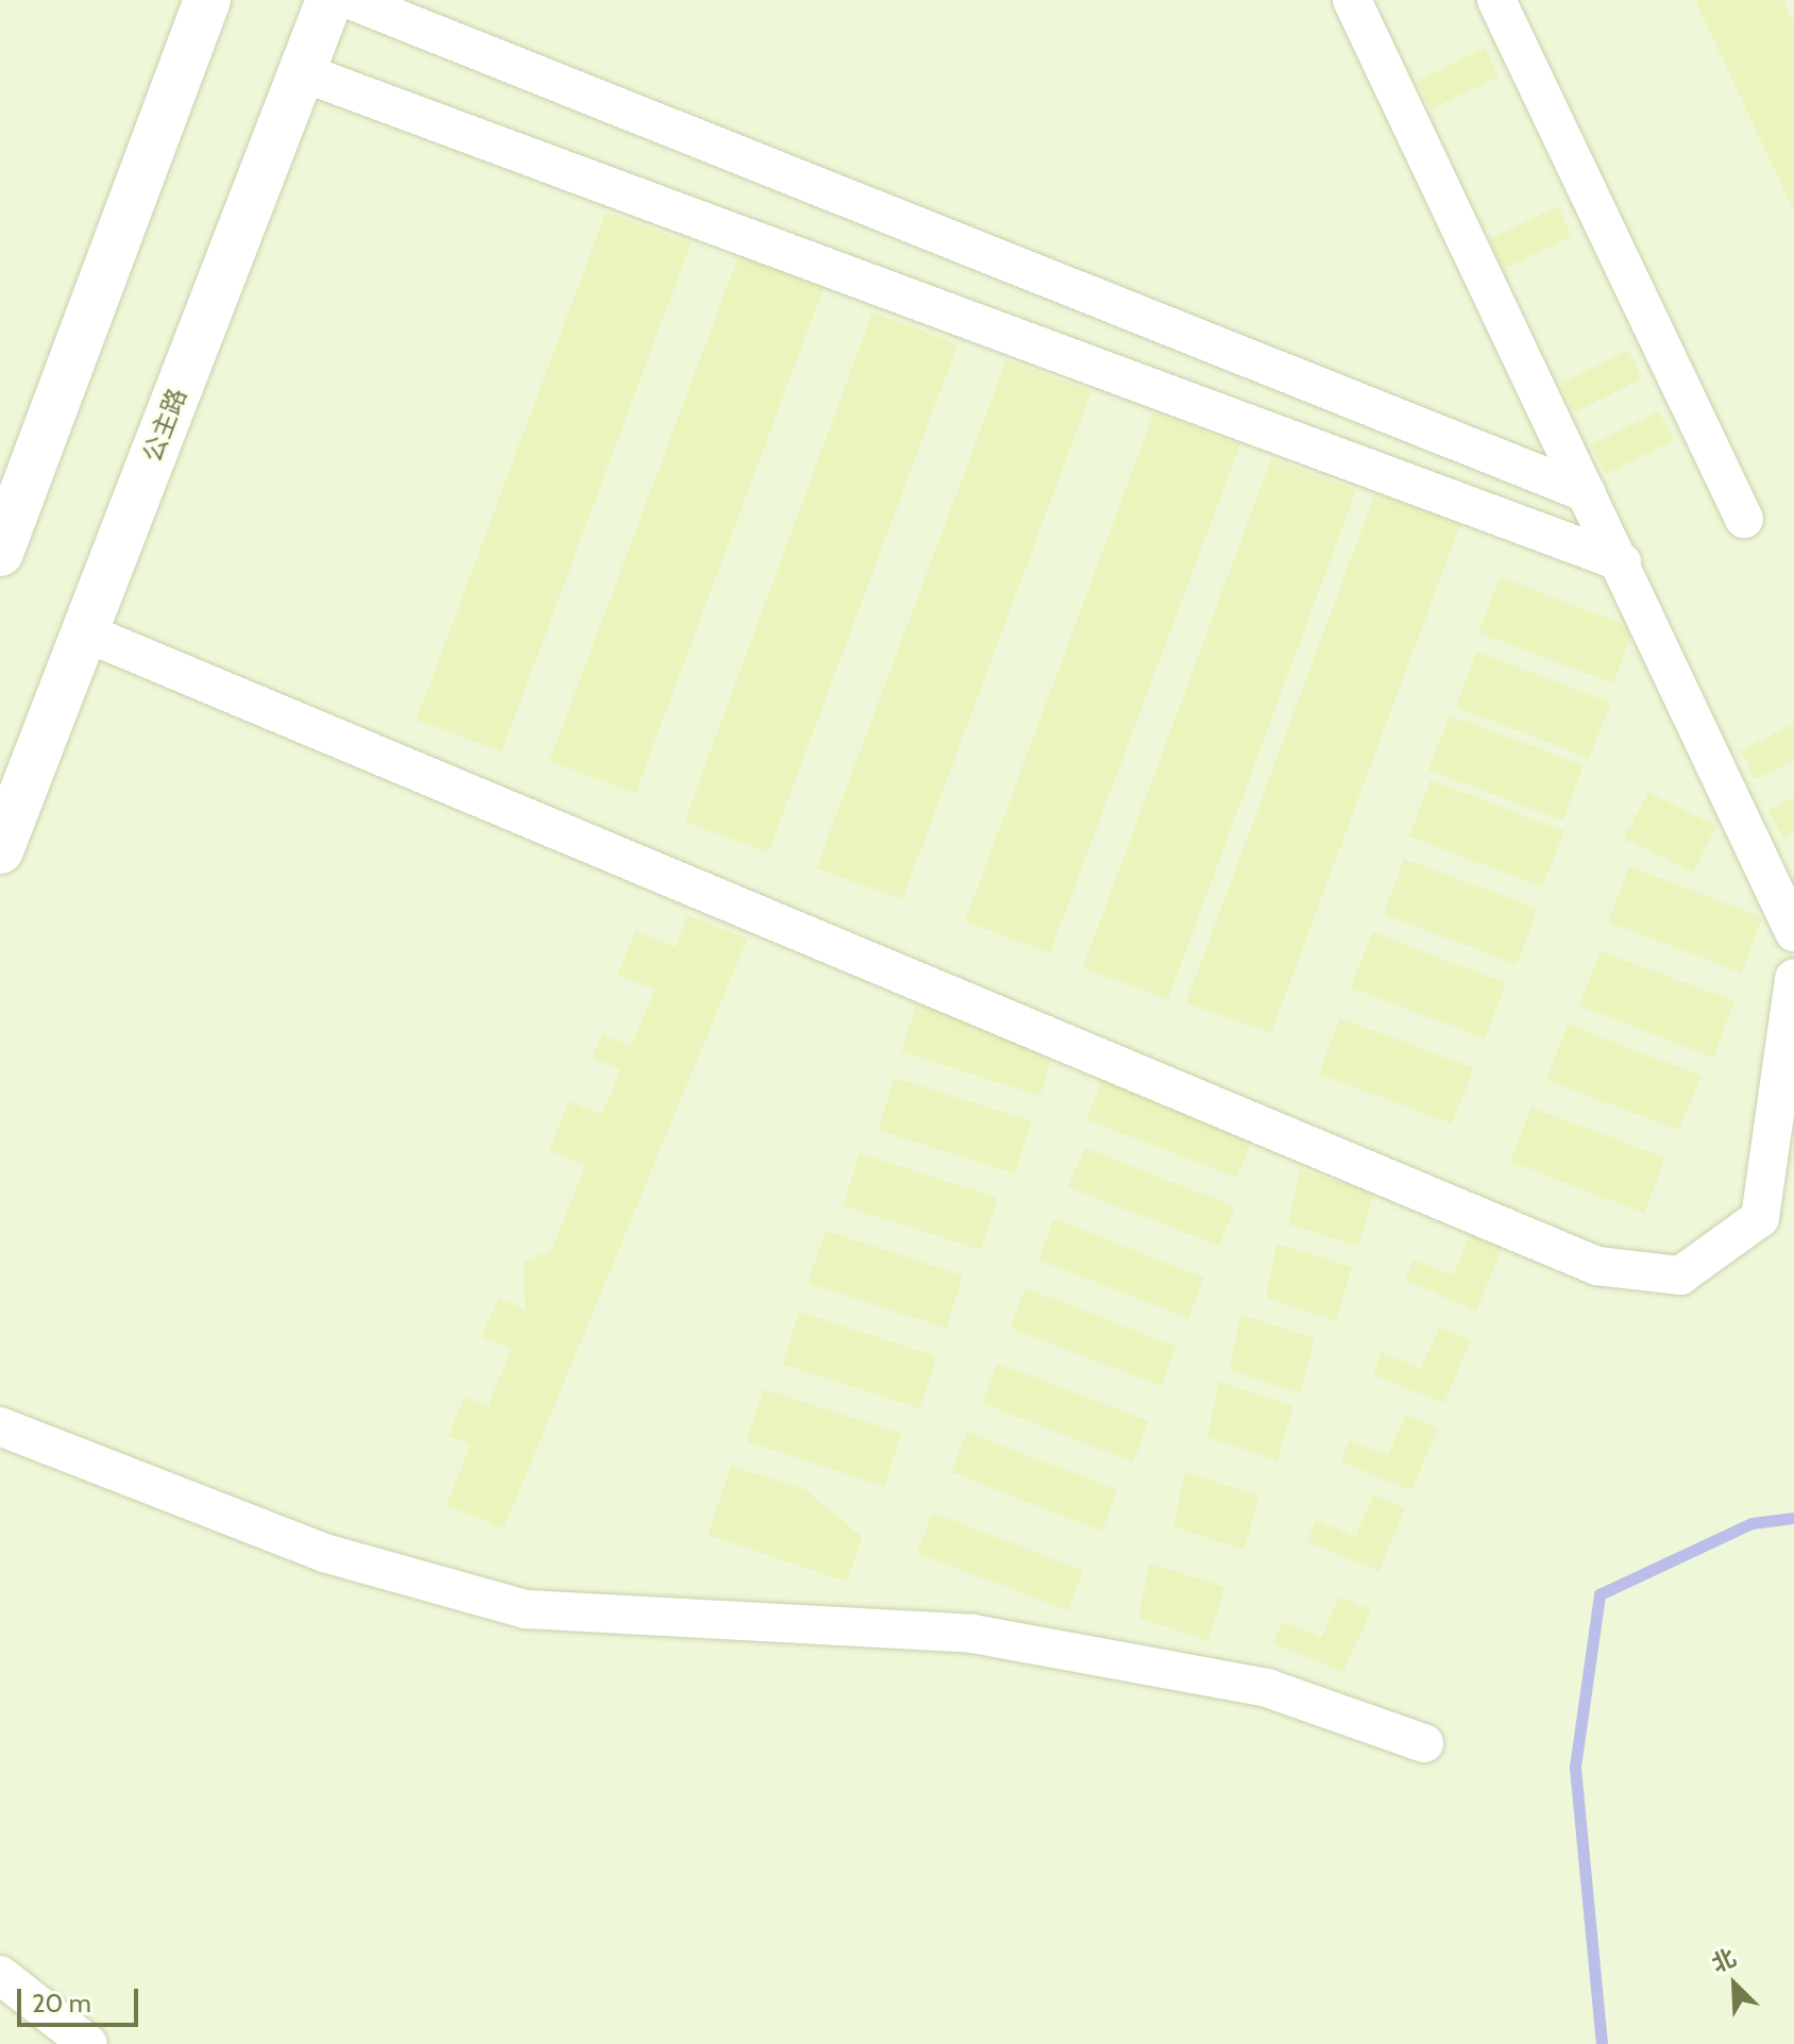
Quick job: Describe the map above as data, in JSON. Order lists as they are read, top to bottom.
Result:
{
  "streets": {
    "main road": ["公主路"]
  },
  "scale_bar": "20 m",
  "north": "top left"
}
